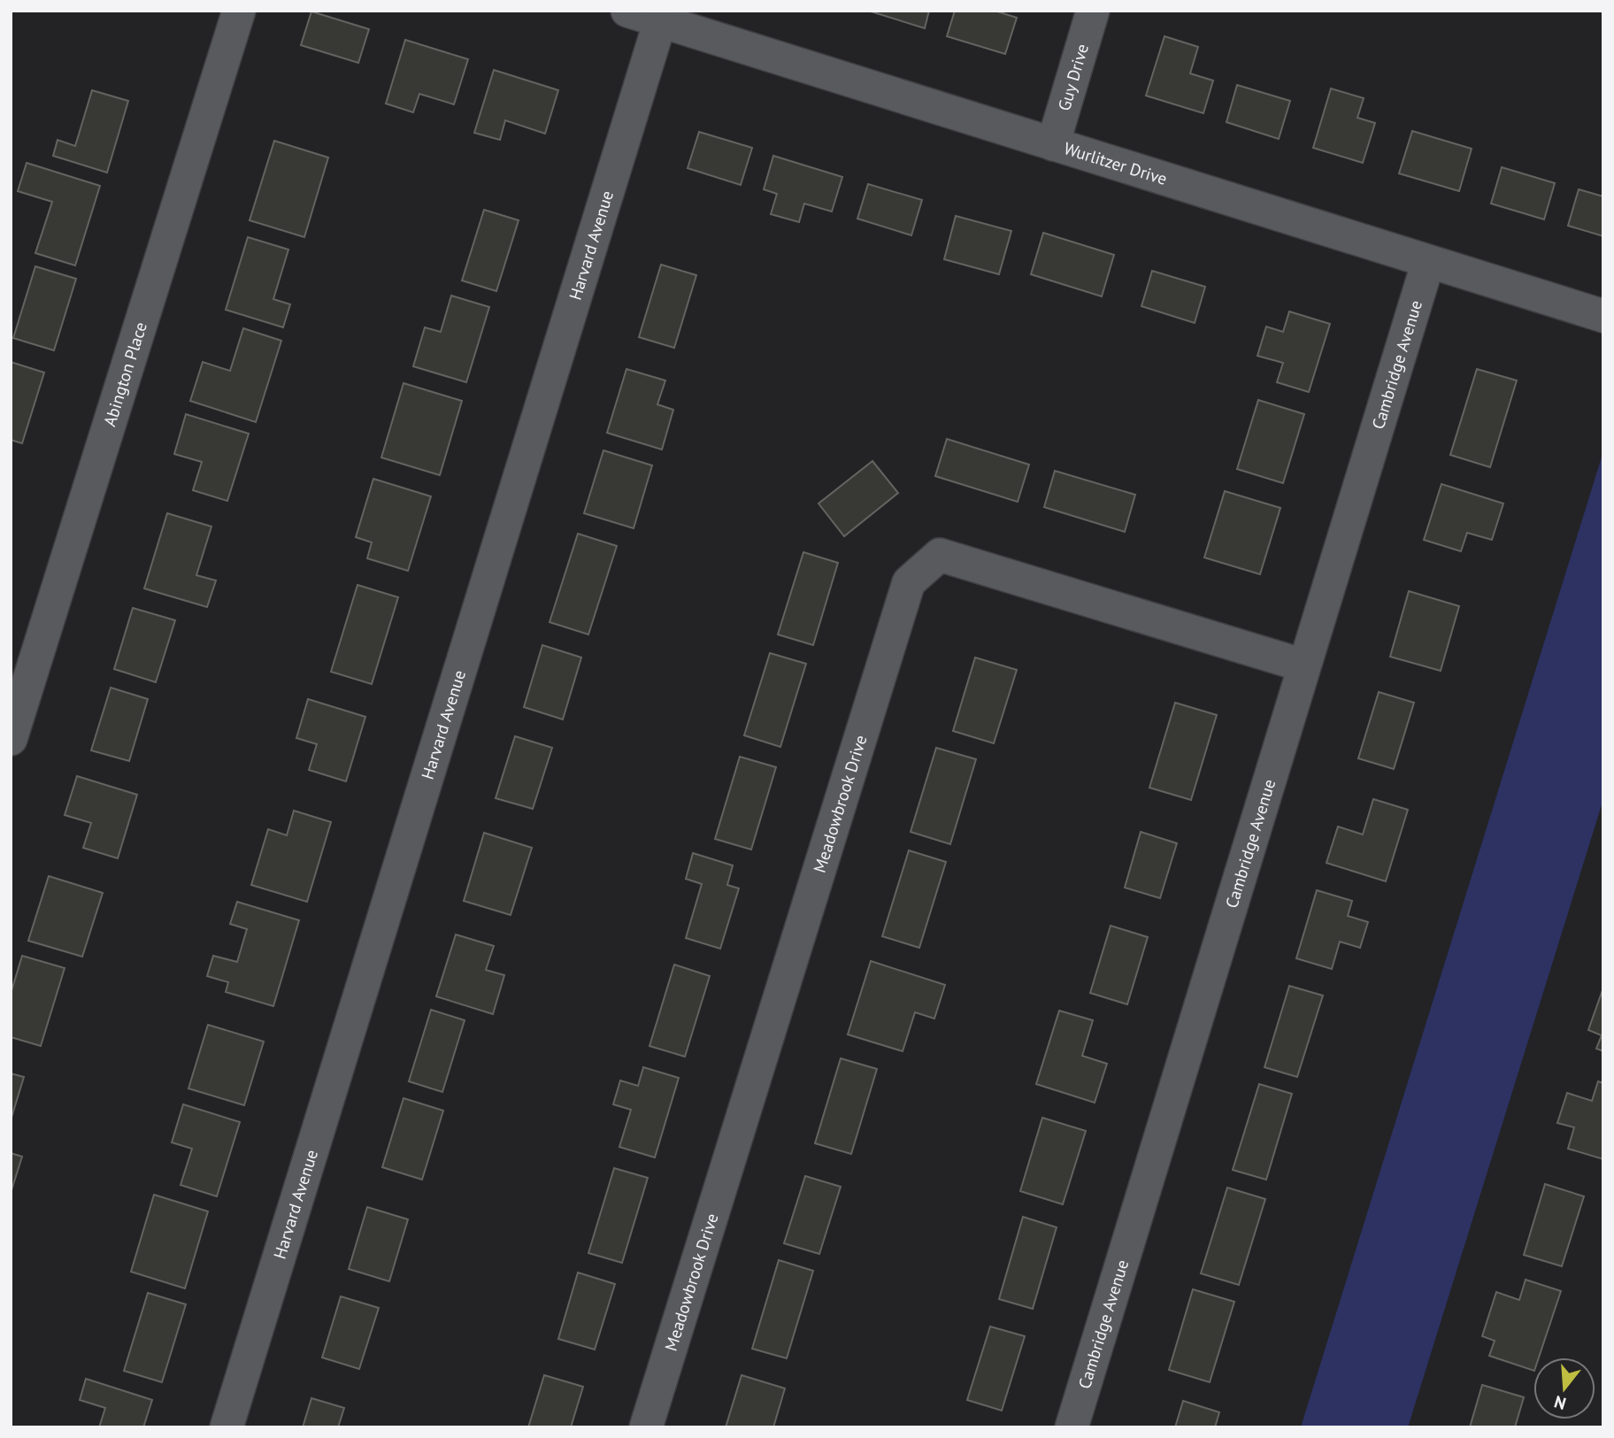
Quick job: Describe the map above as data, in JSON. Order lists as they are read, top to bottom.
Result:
{
  "streets": {
    "street": [
      "Guy Drive",
      "Wurlitzer Drive",
      "Harvard Avenue",
      "Cambridge Avenue",
      "Abington Place",
      "Meadowbrook Drive"
    ]
  },
  "crossings": [
    ["Guy Drive", "Wurlitzer Drive"],
    ["Wurlitzer Drive", "Harvard Avenue"],
    ["Wurlitzer Drive", "Cambridge Avenue"],
    ["Cambridge Avenue", "Meadowbrook Drive"]
  ],
  "north": "bottom"
}
